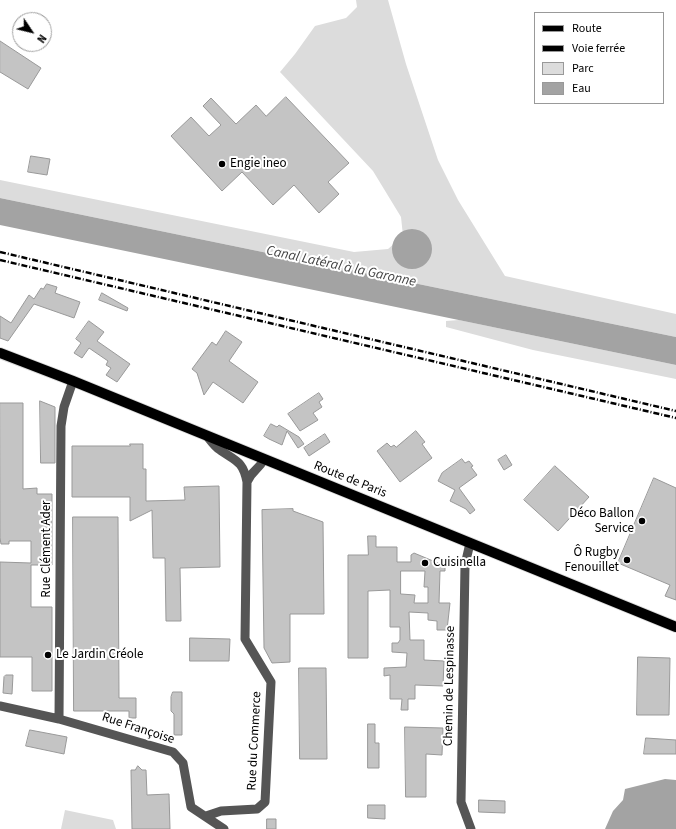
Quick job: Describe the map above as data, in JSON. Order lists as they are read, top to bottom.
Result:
{
  "streets": {
    "main road": ["Route de Paris"],
    "street": [
      "Rue Clément Ader",
      "Chemin de Lespinasse",
      "Rue Françoise",
      "Rue du Commerce"
    ]
  },
  "crossings": [
    ["Route de Paris", "Rue Clément Ader"],
    ["Route de Paris", "Chemin de Lespinasse"],
    ["Route de Paris", "Rue du Commerce"],
    ["Rue Clément Ader", "Rue Françoise"],
    ["Rue Françoise", "Rue du Commerce"]
  ],
  "water": ["Canal Latéral à la Garonne"],
  "places": [
    "Engie ineo",
    "Déco Ballon Service",
    "Ô Rugby Fenouillet",
    "Cuisinella",
    "Le Jardin Créole"
  ],
  "legend": [
    "Route",
    "Voie ferrée",
    "Parc",
    "Eau"
  ],
  "north": "bottom right"
}
